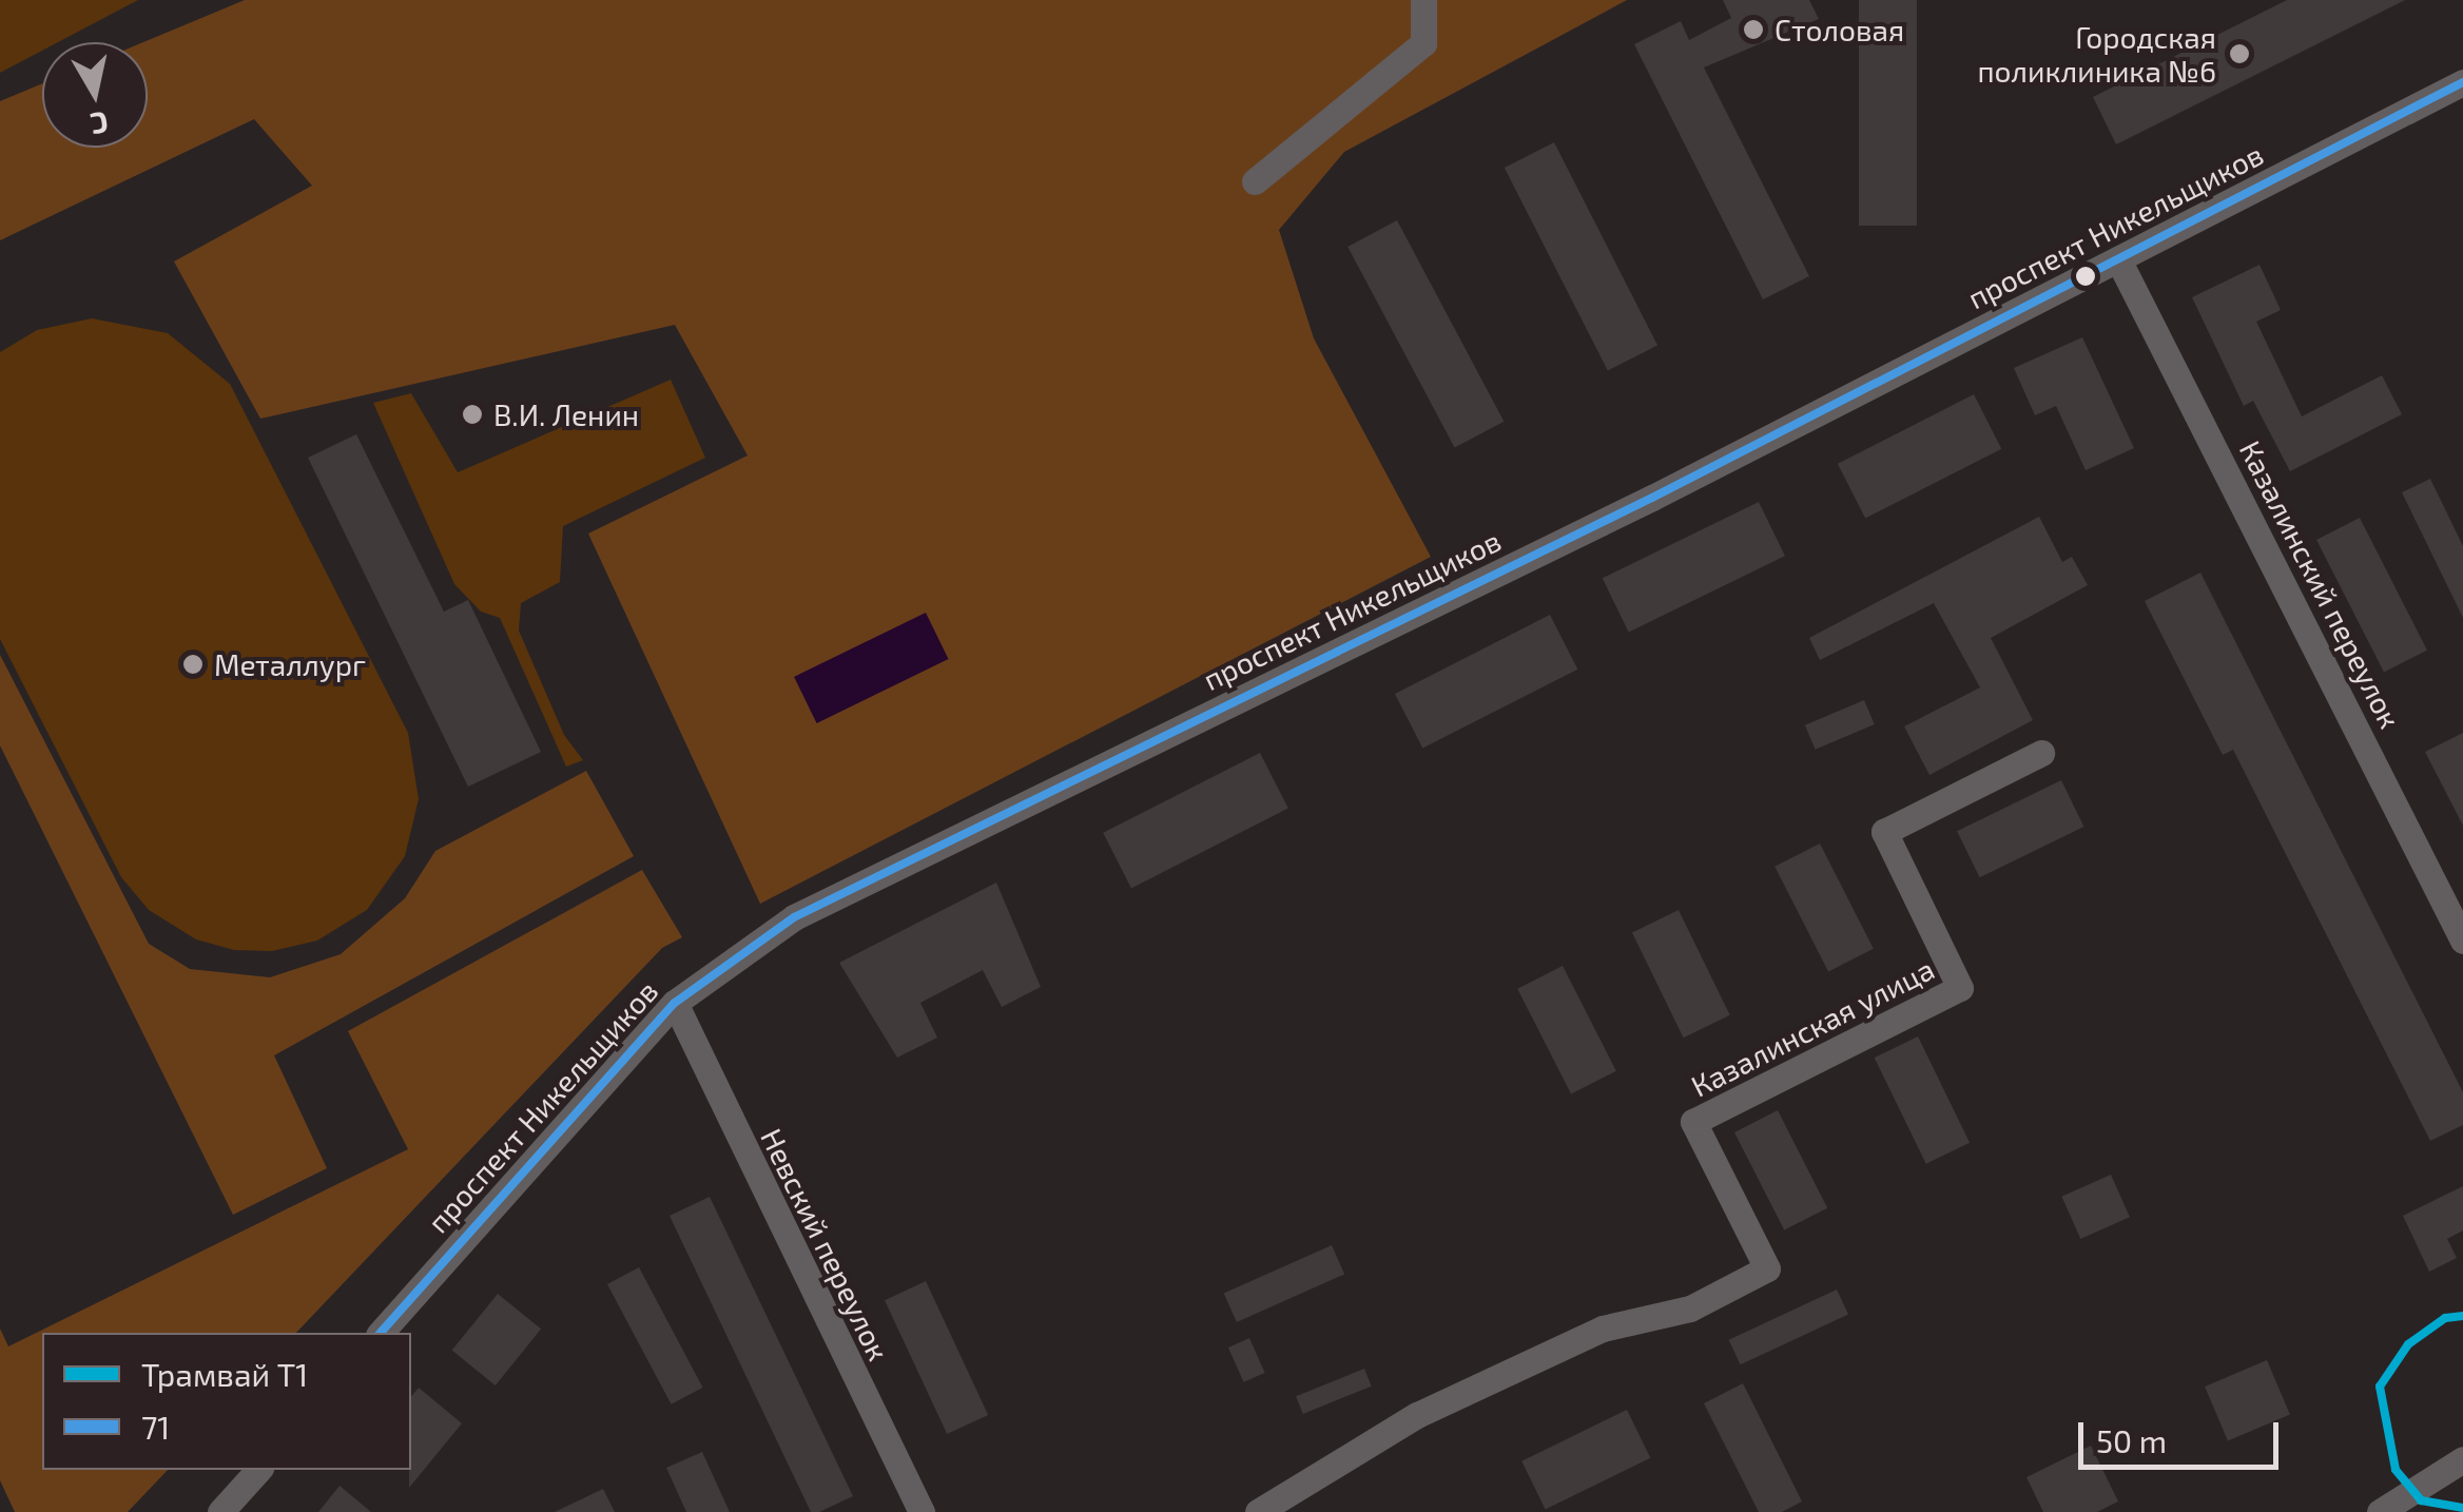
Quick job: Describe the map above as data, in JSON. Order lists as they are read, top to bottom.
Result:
{
  "streets": {
    "street": [
      "проспект Никельщиков",
      "Казалинский переулок",
      "Казалинская улица",
      "Невский переулок"
    ]
  },
  "crossings": [
    ["проспект Никельщиков", "Казалинский переулок"],
    ["проспект Никельщиков", "Невский переулок"]
  ],
  "places": [
    "Столовая",
    "Городская поликлиника №6",
    "В.И. Ленин",
    "Металлург"
  ],
  "lines": ["transit line 71", "tram line T1"],
  "legend": ["Трамвай T1", "71"],
  "scale_bar": "50 m",
  "north": "bottom"
}
